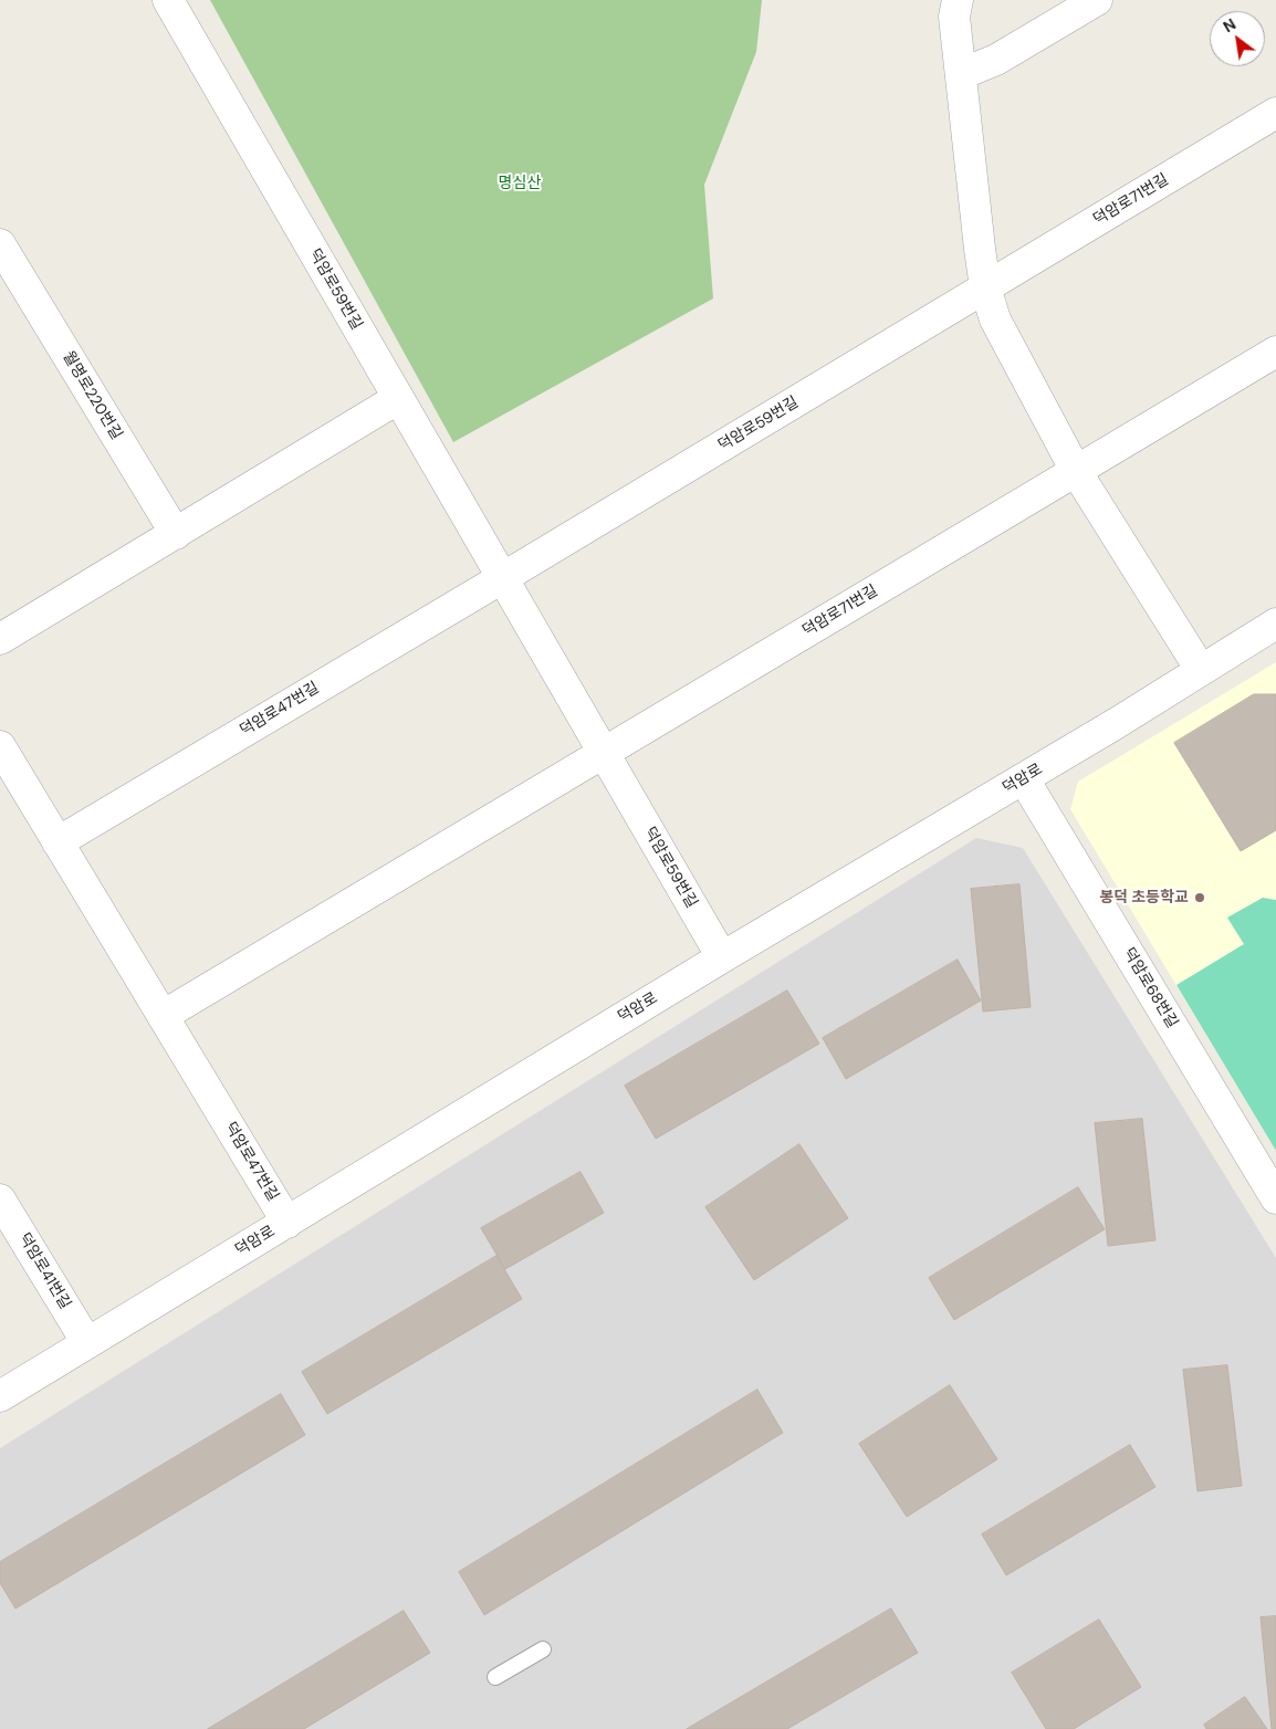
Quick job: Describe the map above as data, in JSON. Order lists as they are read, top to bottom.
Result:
{
  "streets": {
    "street": [
      "덕암로71번길",
      "덕암로59번길",
      "월명로220번길",
      "덕암로47번길",
      "덕암로",
      "덕암로68번길",
      "덕암로41번길"
    ]
  },
  "crossings": [
    ["덕암로71번길", "덕암로59번길"],
    ["덕암로59번길", "덕암로47번길"],
    ["덕암로59번길", "덕암로"],
    ["덕암로47번길", "덕암로"],
    ["덕암로", "덕암로68번길"],
    ["덕암로", "덕암로41번길"]
  ],
  "parks": ["명심산"],
  "places": ["봉덕 초등학교"],
  "north": "top left"
}
